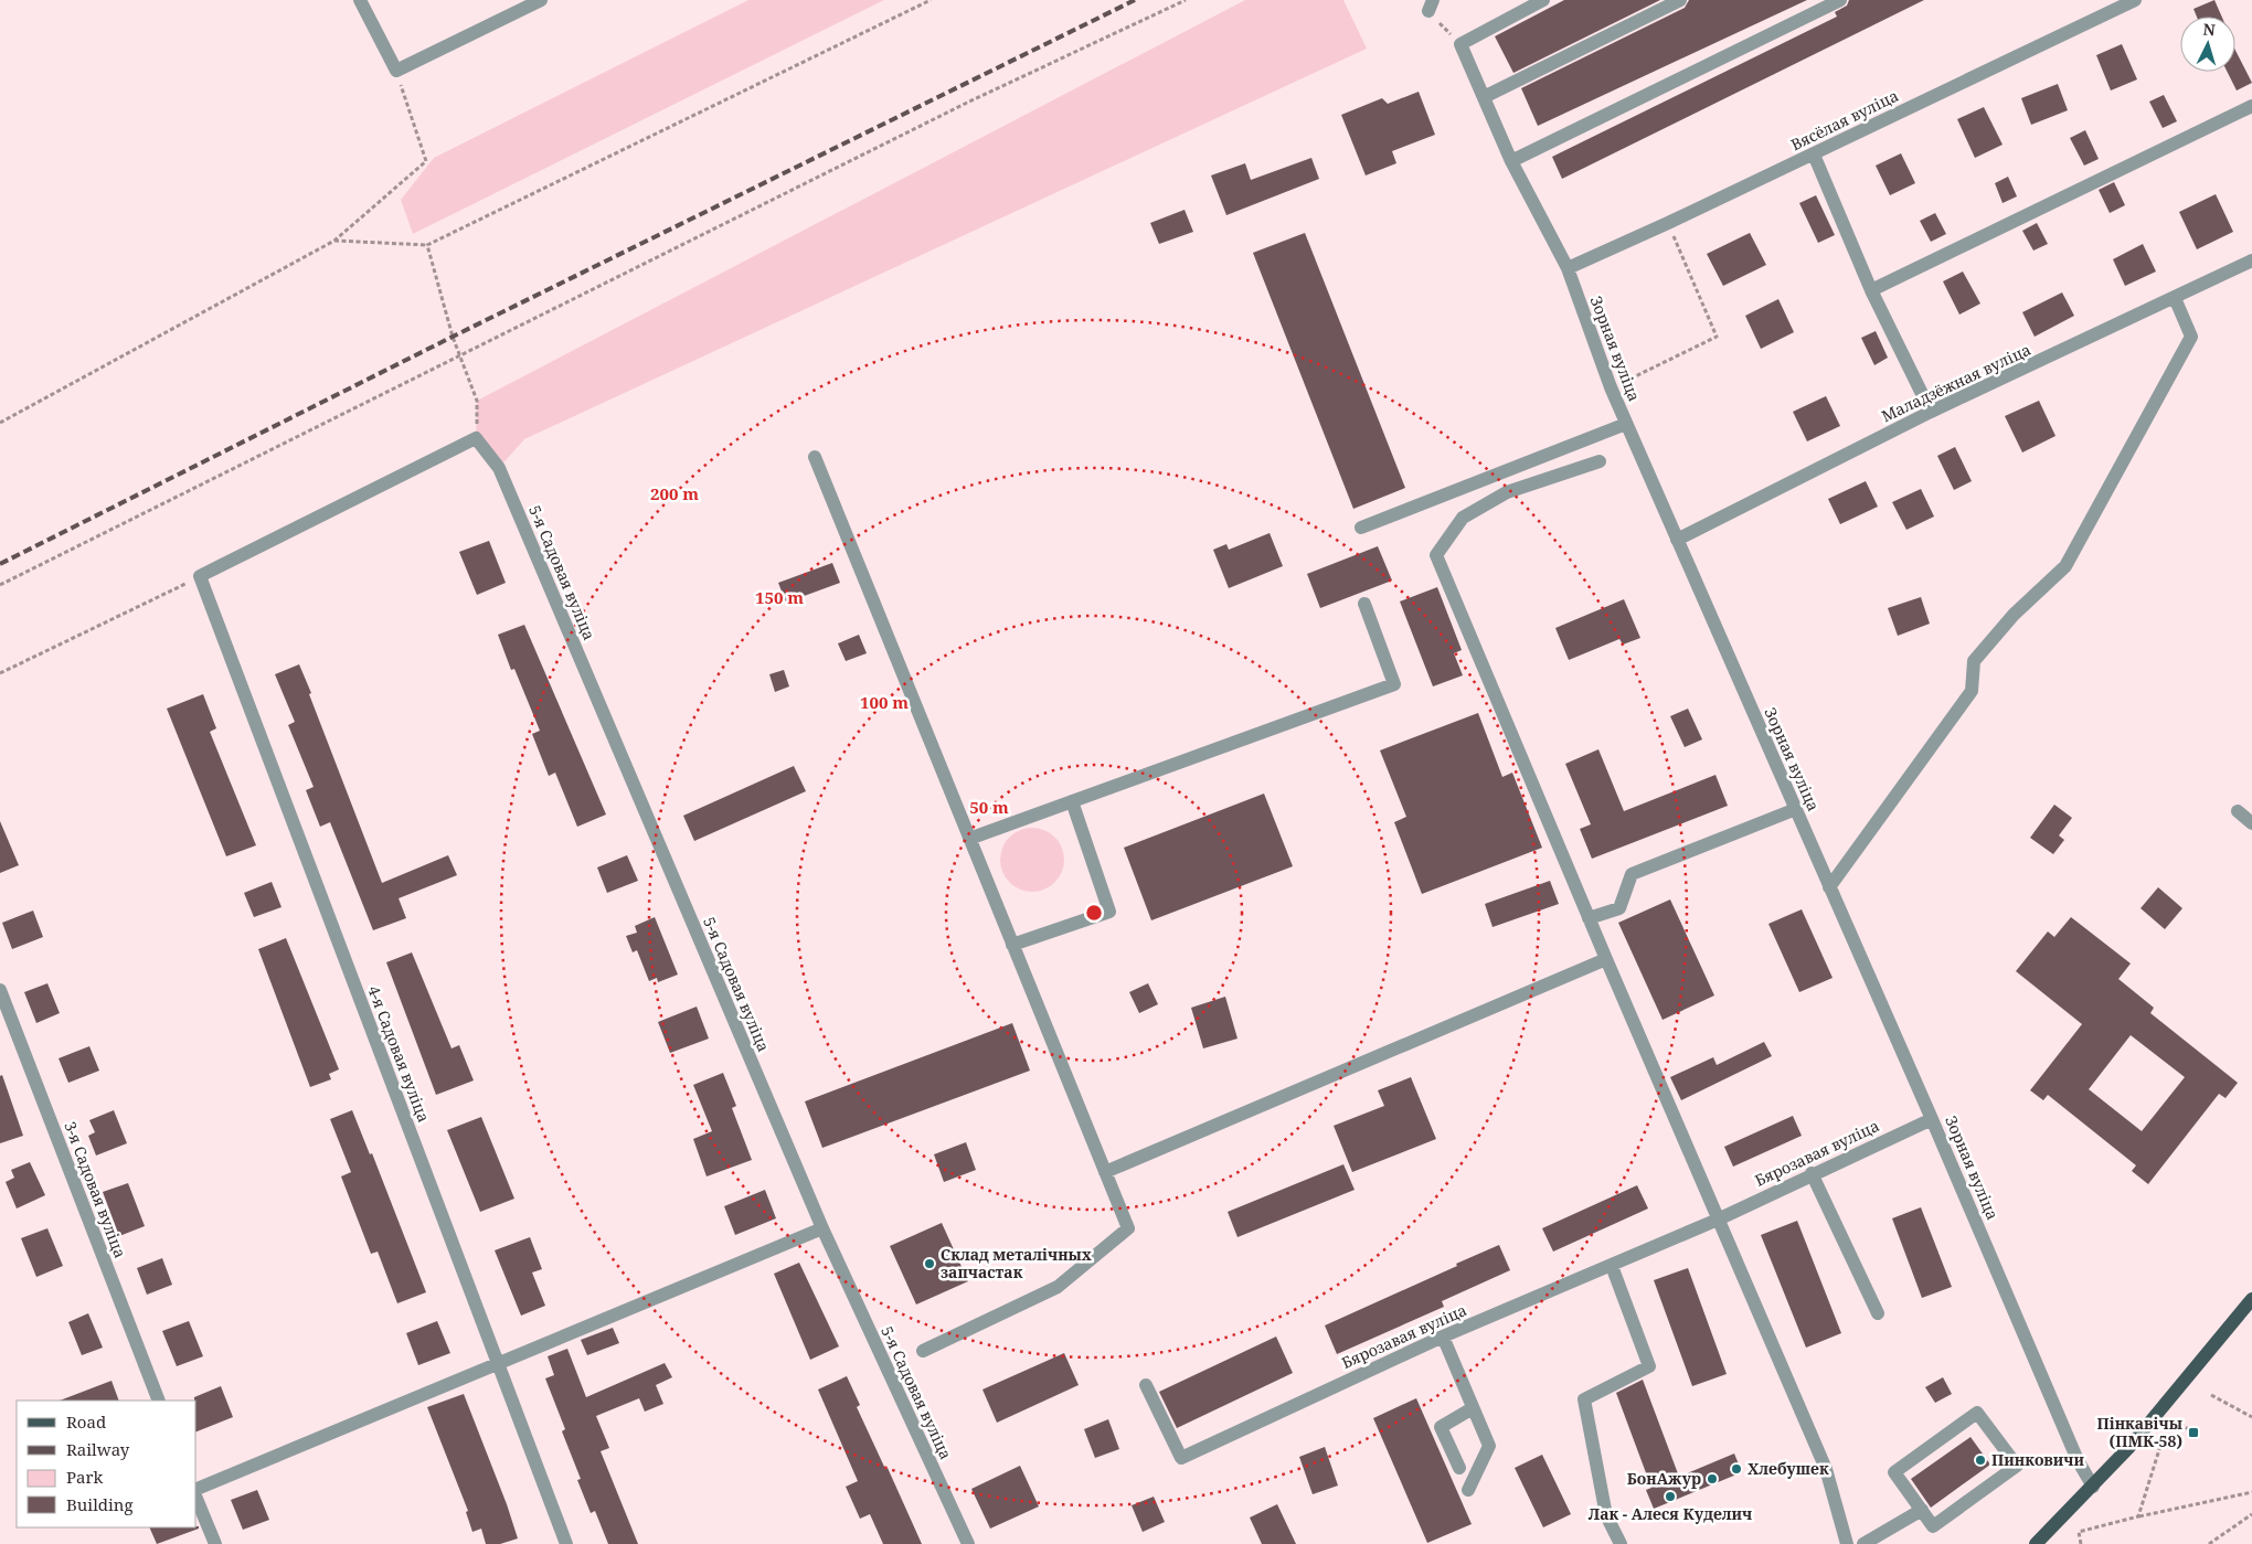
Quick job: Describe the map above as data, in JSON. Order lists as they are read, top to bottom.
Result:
{
  "streets": {
    "street": [
      "Вясёлая вуліца",
      "Зорная вуліца",
      "Маладзёжная вуліца",
      "5-я Садовая вуліца",
      "4-я Садовая вуліца",
      "Бярозавая вуліца",
      "3-я Садовая вуліца"
    ]
  },
  "crossings": [
    ["Вясёлая вуліца", "Зорная вуліца"],
    ["Зорная вуліца", "Маладзёжная вуліца"],
    ["Зорная вуліца", "Бярозавая вуліца"]
  ],
  "places": {
    "other": [
      "Склад металічных запчастак",
      "Пинковичи",
      "Хлебушек",
      "БонАжур",
      "Лак - Алеся Куделич"
    ],
    "transit": ["Пінкавічы (ПМК-58)"]
  },
  "legend": [
    "Road",
    "Railway",
    "Park",
    "Building"
  ],
  "north": "top",
  "rings": [
    "200 m",
    "150 m",
    "100 m",
    "50 m"
  ]
}
